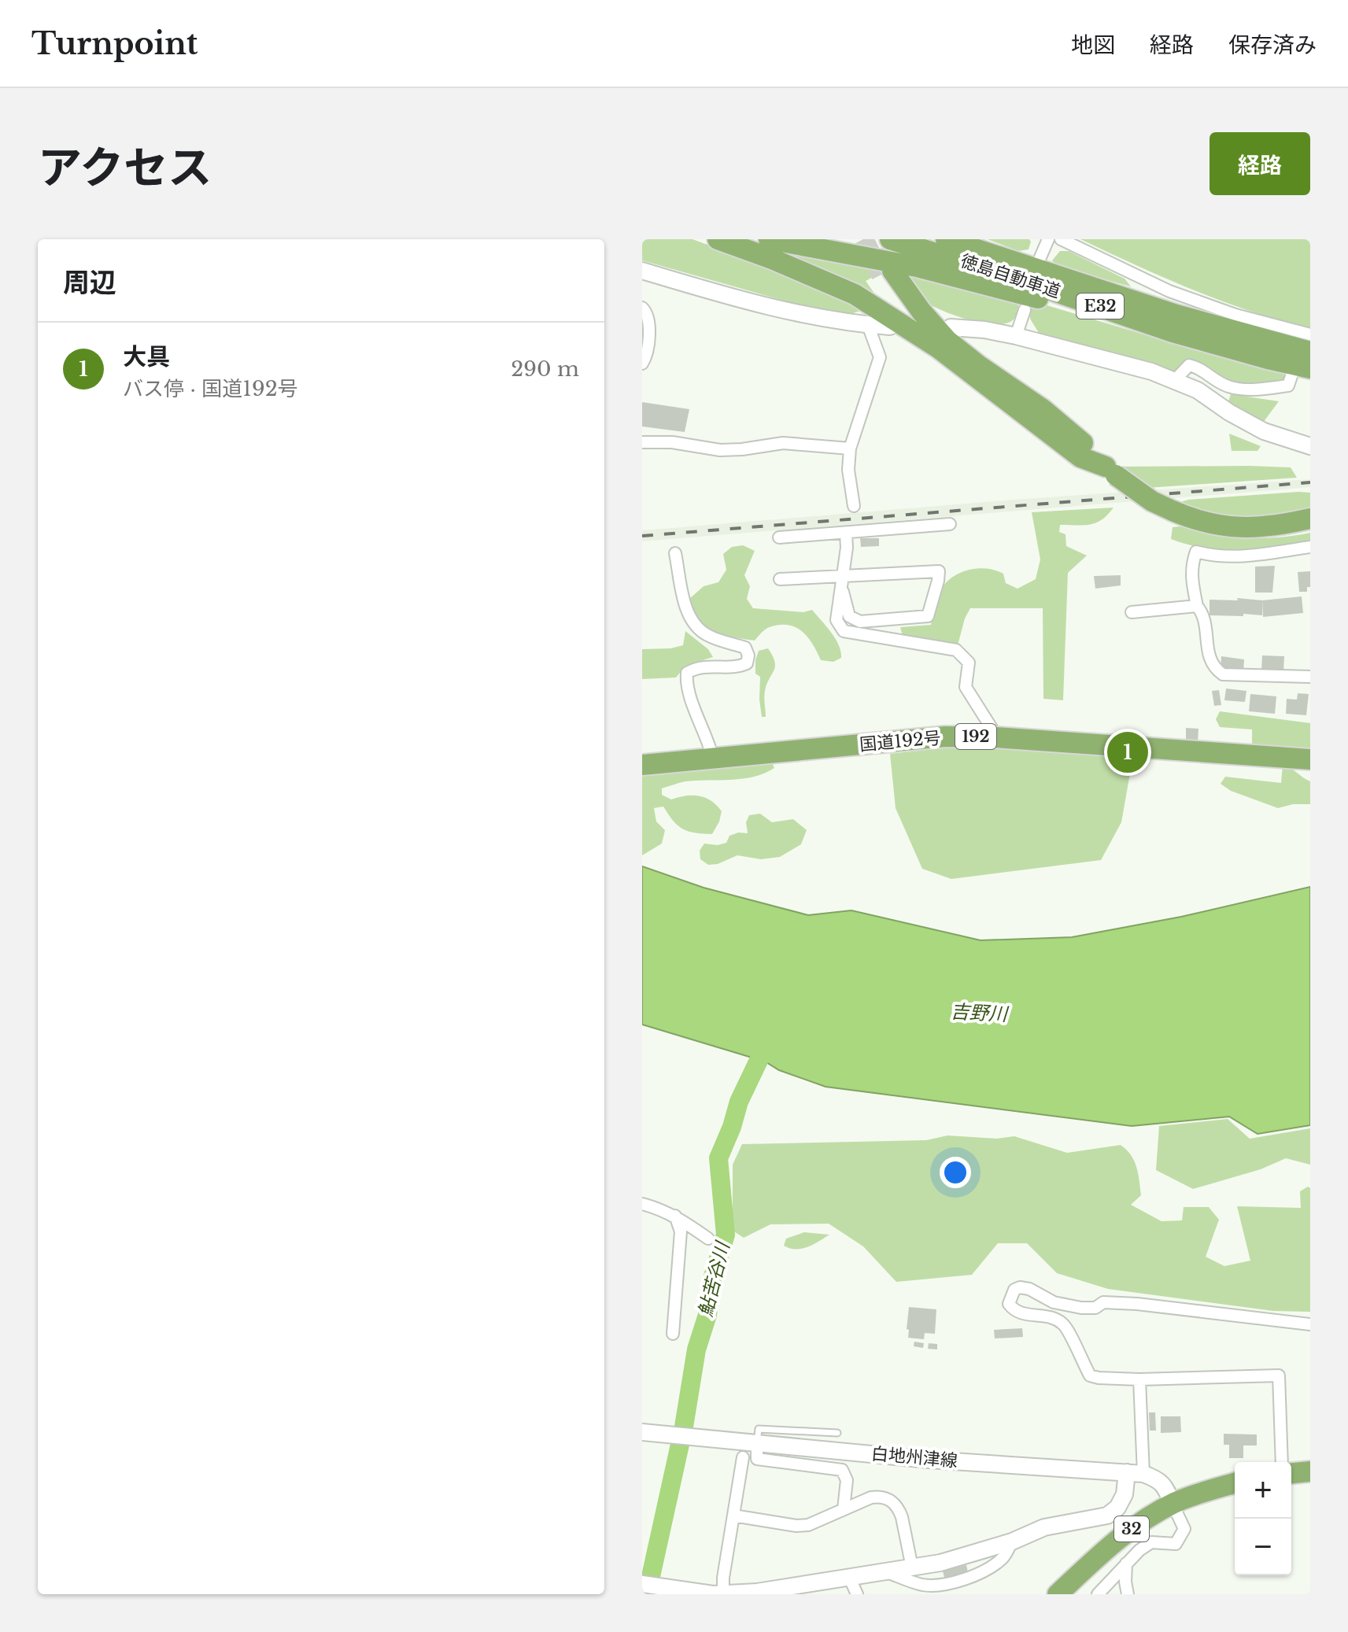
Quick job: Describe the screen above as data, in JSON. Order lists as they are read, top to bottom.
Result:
{
  "streets": {
    "highway": [
      "徳島自動車道",
      "E32",
      "192",
      "国道192号",
      "32"
    ],
    "street": ["白地州津線"]
  },
  "water": ["吉野川", "鮎苦谷川"],
  "page": {
    "header": "Turnpoint",
    "nav": ["地図", "経路", "保存済み"],
    "title": "アクセス",
    "buttons": "経路",
    "heading": "周辺",
    "list": [
      {
        "mark": "1",
        "name": "大具",
        "note": "バス停 · 国道192号",
        "value": "290 m"
      }
    ],
    "pins": "1",
    "map_buttons": ["+", "−"]
  }
}
